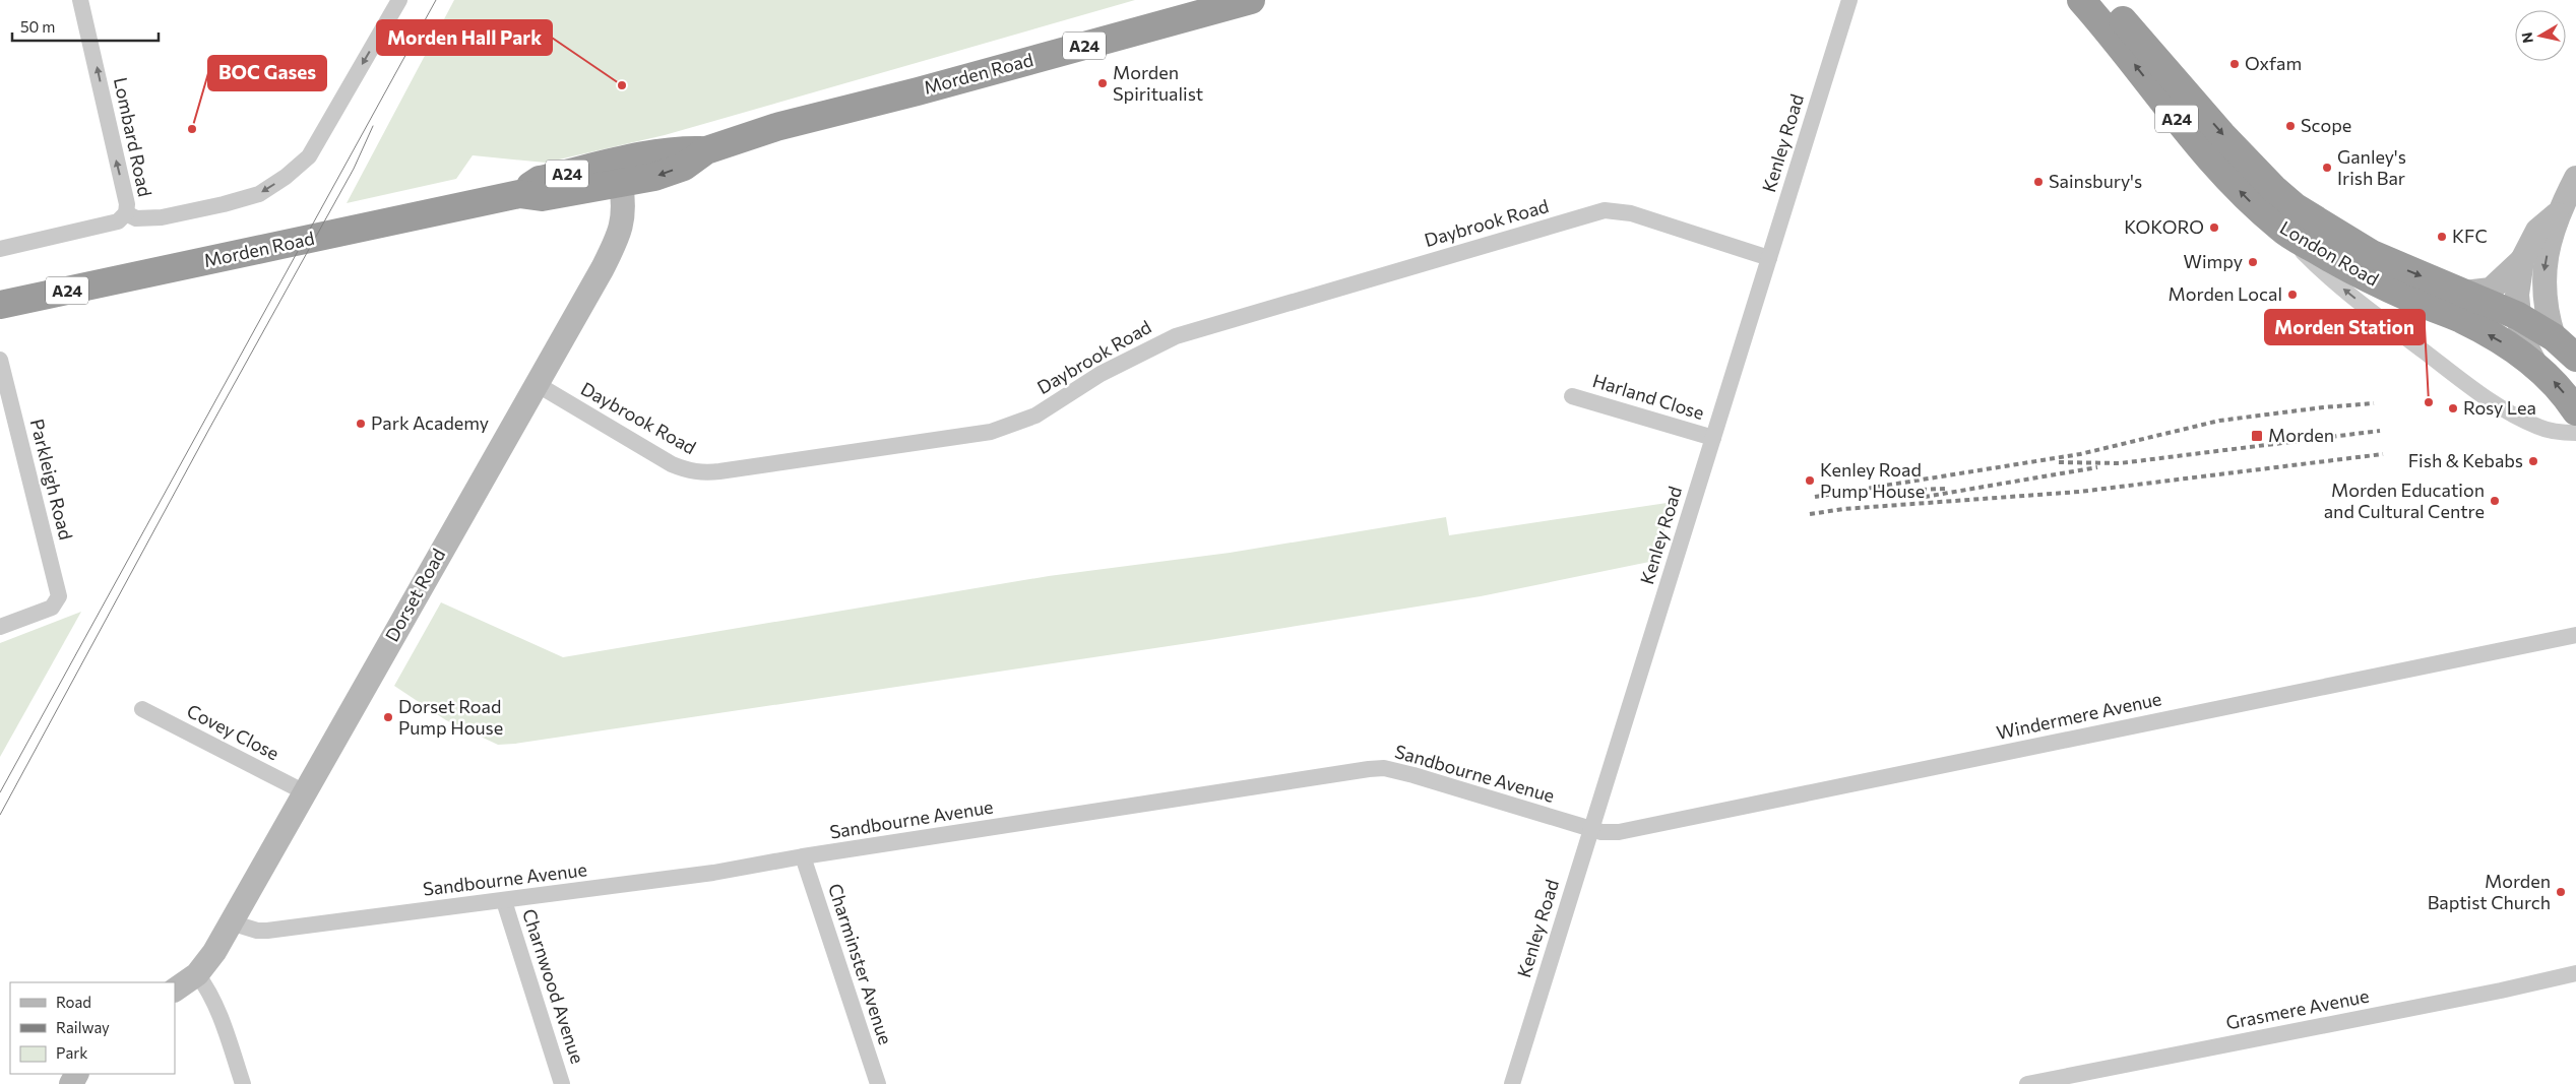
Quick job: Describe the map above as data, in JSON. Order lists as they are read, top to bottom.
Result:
{
  "streets": {
    "highway": ["A24", "Morden Road", "London Road"],
    "main road": ["Dorset Road"],
    "street": [
      "Lombard Road",
      "Kenley Road",
      "Daybrook Road",
      "Harland Close",
      "Parkleigh Road",
      "Windermere Avenue",
      "Covey Close",
      "Sandbourne Avenue",
      "Charminster Avenue",
      "Charnwood Avenue",
      "Grasmere Avenue"
    ]
  },
  "crossings": [
    ["Morden Road", "Dorset Road"],
    ["Kenley Road", "Daybrook Road"],
    ["Kenley Road", "Harland Close"],
    ["Kenley Road", "Windermere Avenue"],
    ["Kenley Road", "Sandbourne Avenue"],
    ["Daybrook Road", "Dorset Road"],
    ["Dorset Road", "Covey Close"],
    ["Dorset Road", "Sandbourne Avenue"],
    ["Windermere Avenue", "Sandbourne Avenue"],
    ["Sandbourne Avenue", "Charminster Avenue"],
    ["Sandbourne Avenue", "Charnwood Avenue"]
  ],
  "one_way": ["Lombard Road"],
  "places": {
    "other": [
      "Oxfam",
      "Morden Spiritualist",
      "Morden Hall Park",
      "Scope",
      "BOC Gases",
      "Ganley's Irish Bar",
      "Sainsbury's",
      "KOKORO",
      "KFC",
      "Wimpy",
      "Morden Local",
      "Morden Station",
      "Rosy Lea",
      "Park Academy",
      "Fish & Kebabs",
      "Kenley Road Pump House",
      "Morden Education and Cultural Centre",
      "Dorset Road Pump House",
      "Morden Baptist Church"
    ],
    "transit": ["Morden"]
  },
  "legend": ["Road", "Railway", "Park"],
  "scale_bar": "50 m",
  "north": "left"
}
